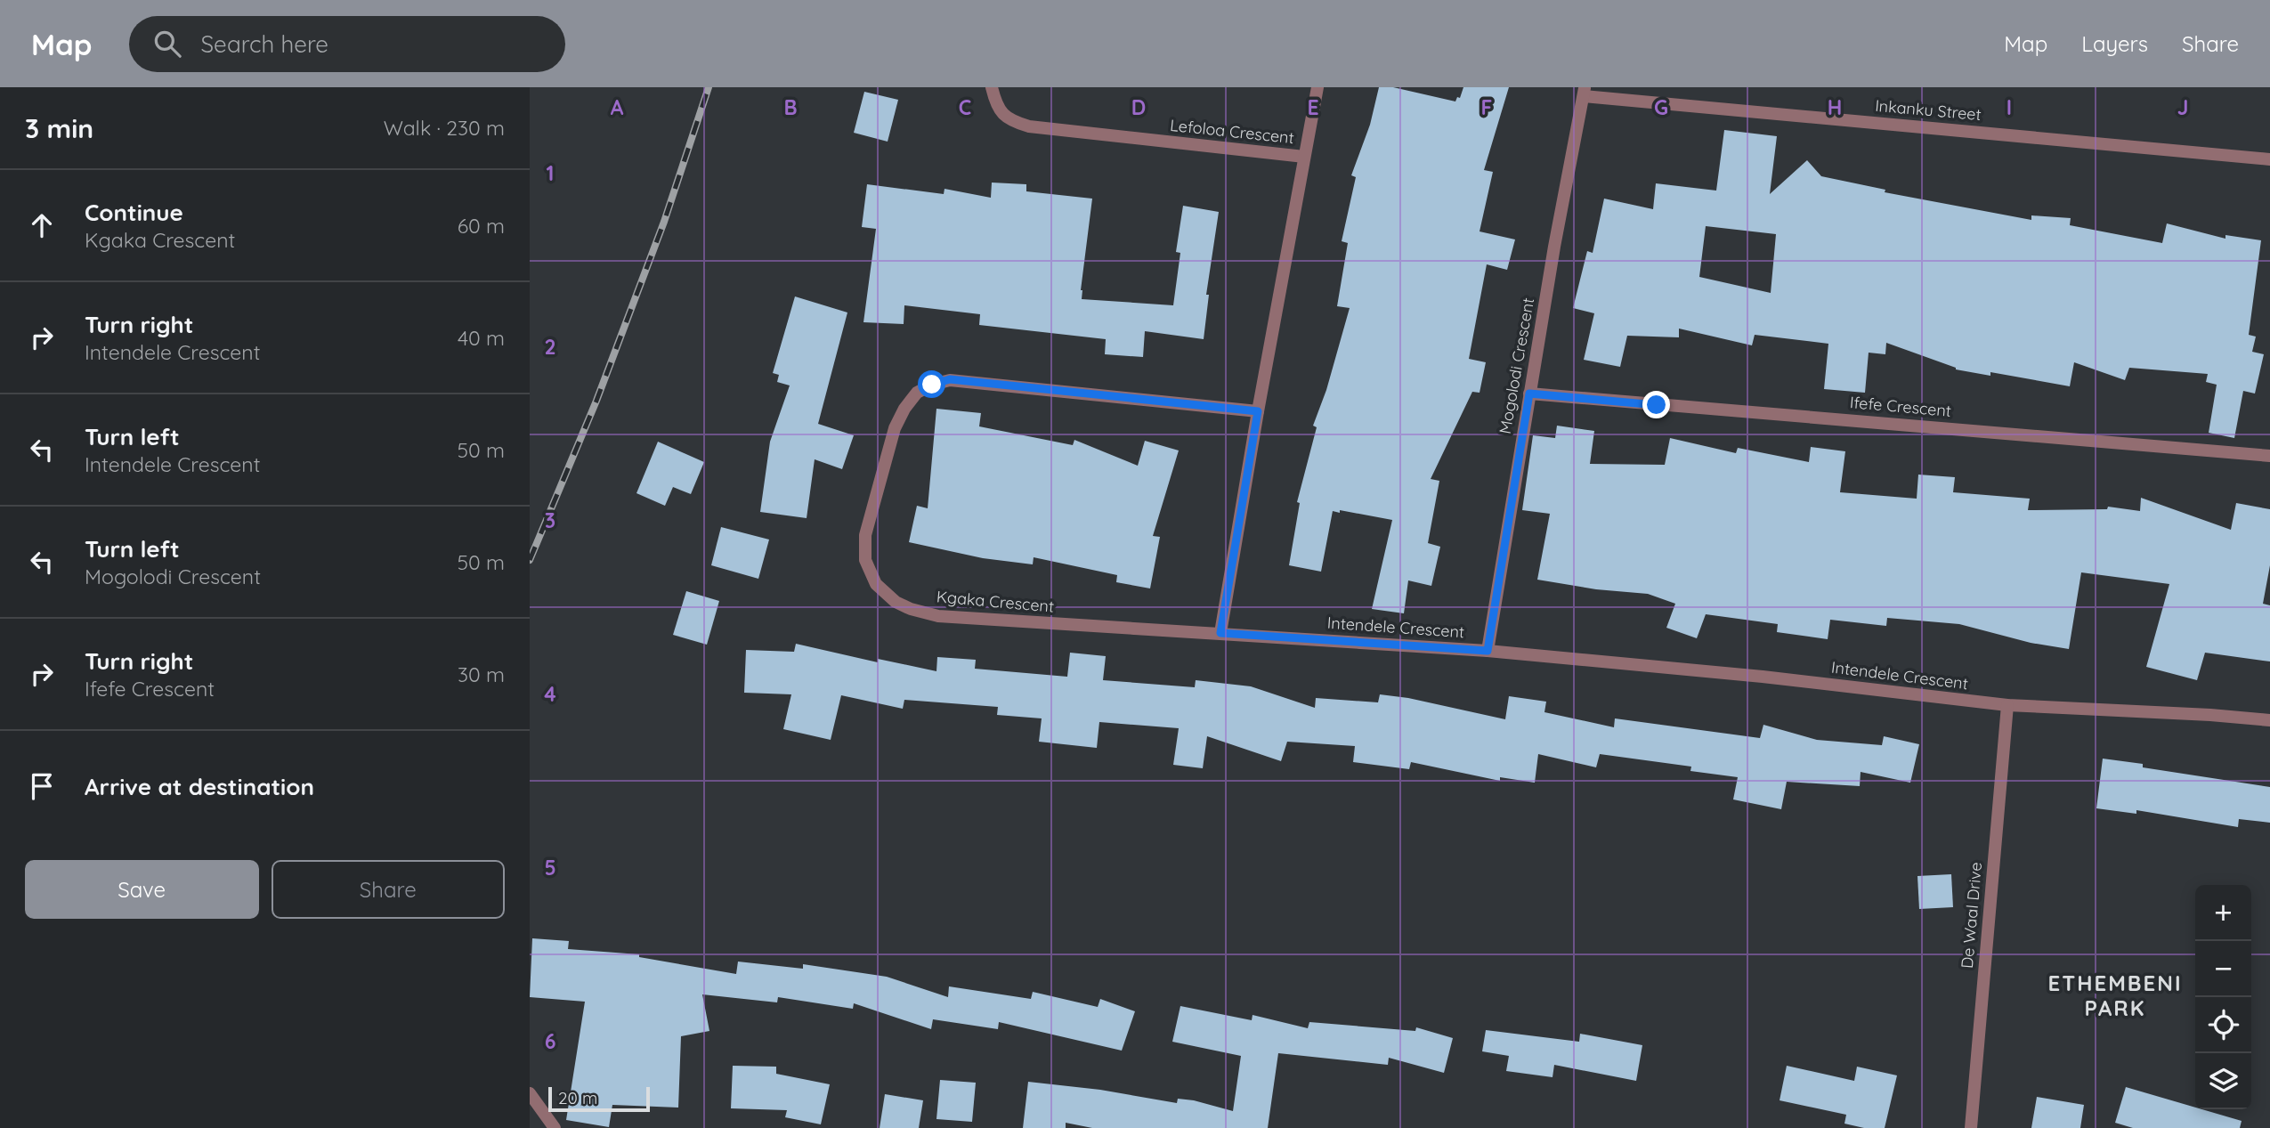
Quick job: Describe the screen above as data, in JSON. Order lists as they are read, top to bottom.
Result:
{
  "streets": {
    "street": [
      "Inkanku Street",
      "Lefoloa Crescent",
      "Mogolodi Crescent",
      "Ifefe Crescent",
      "Kgaka Crescent",
      "Intendele Crescent",
      "De Waal Drive"
    ]
  },
  "crossings": [
    ["Inkanku Street", "Mogolodi Crescent"],
    ["Mogolodi Crescent", "Ifefe Crescent"],
    ["Mogolodi Crescent", "Intendele Crescent"],
    ["Kgaka Crescent", "Intendele Crescent"],
    ["Intendele Crescent", "De Waal Drive"]
  ],
  "districts": ["ETHEMBENI PARK"],
  "scale_bar": "20 m",
  "page": {
    "header": "Map",
    "search": "Search here",
    "nav": ["Map", "Layers", "Share"],
    "heading": ["3 min", "Walk · 230 m"],
    "list": [
      ["Continue", "Kgaka Crescent", "60 m"],
      ["Turn right", "Intendele Crescent", "40 m"],
      ["Turn left", "Intendele Crescent", "50 m"],
      ["Turn left", "Mogolodi Crescent", "50 m"],
      ["Turn right", "Ifefe Crescent", "30 m"],
      "Arrive at destination"
    ],
    "buttons": ["Save", "Share"],
    "map_buttons": ["+", "−"],
    "scale": "20 m"
  },
  "grid": {
    "columns": [
      "A",
      "B",
      "C",
      "D",
      "E",
      "F",
      "G",
      "H",
      "I",
      "J"
    ],
    "rows": [
      "1",
      "2",
      "3",
      "4",
      "5",
      "6"
    ]
  }
}
